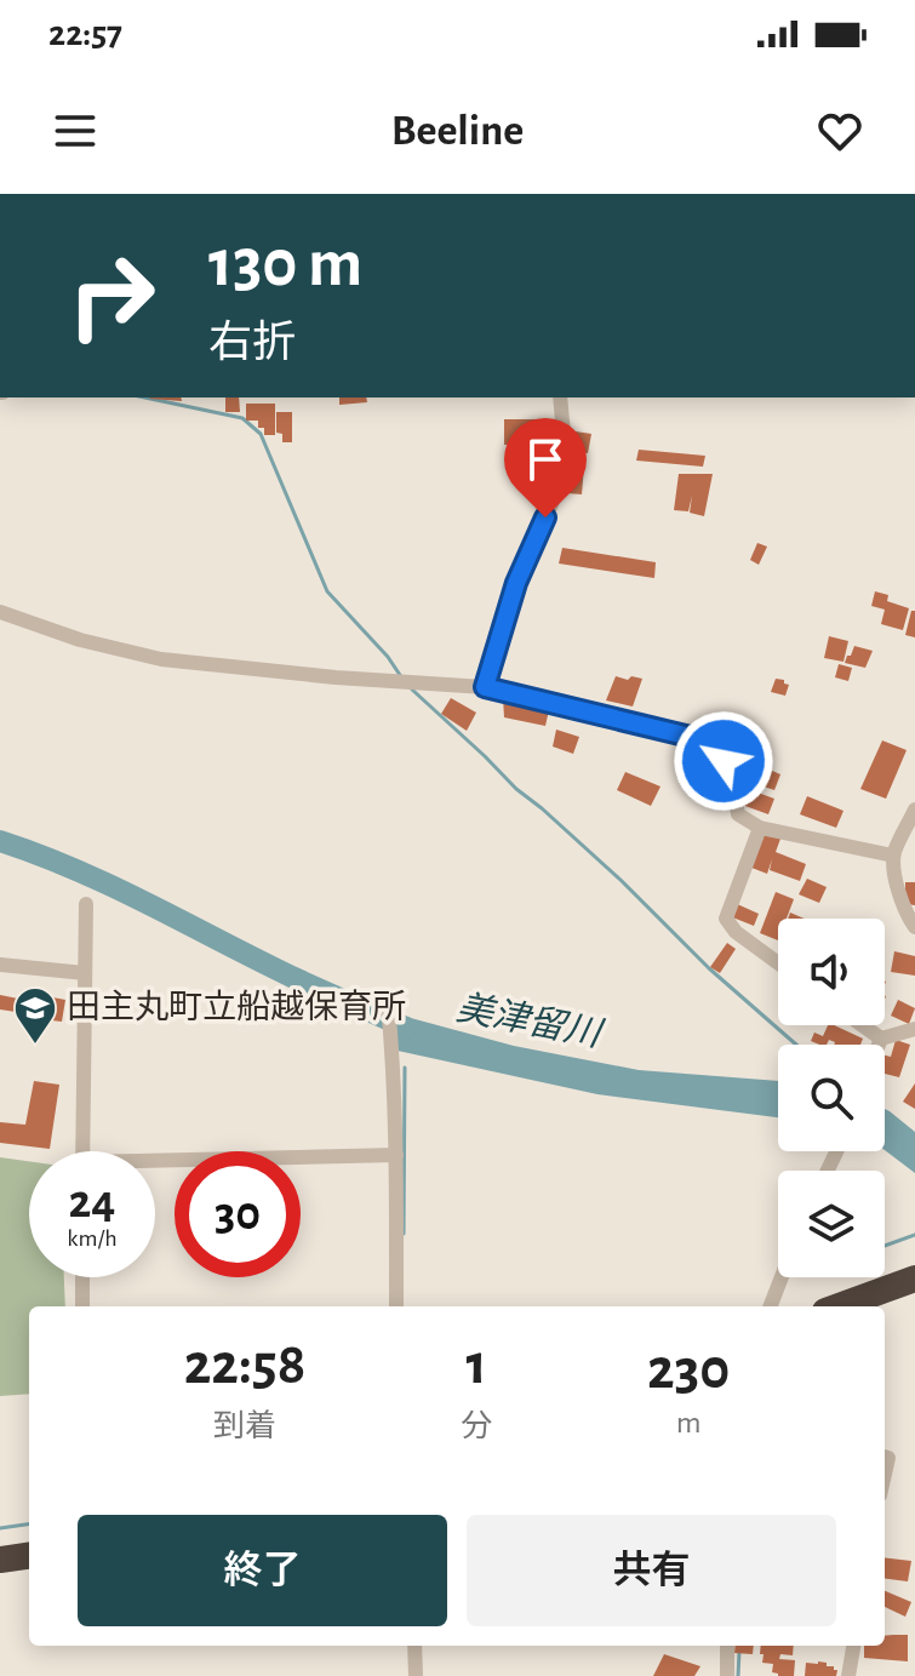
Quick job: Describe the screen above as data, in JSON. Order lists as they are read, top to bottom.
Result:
{
  "water": ["美津留川"],
  "places": {
    "school or university": ["田主丸町立船越保育所"]
  },
  "page": {
    "status": "22:57",
    "header": "Beeline",
    "turn": ["130 m", "右折"],
    "speed": "24 km/h",
    "limit": "30",
    "eta": [
      "22:58",
      "到着",
      "1",
      "分",
      "230",
      "m"
    ],
    "buttons": ["終了", "共有"]
  }
}
